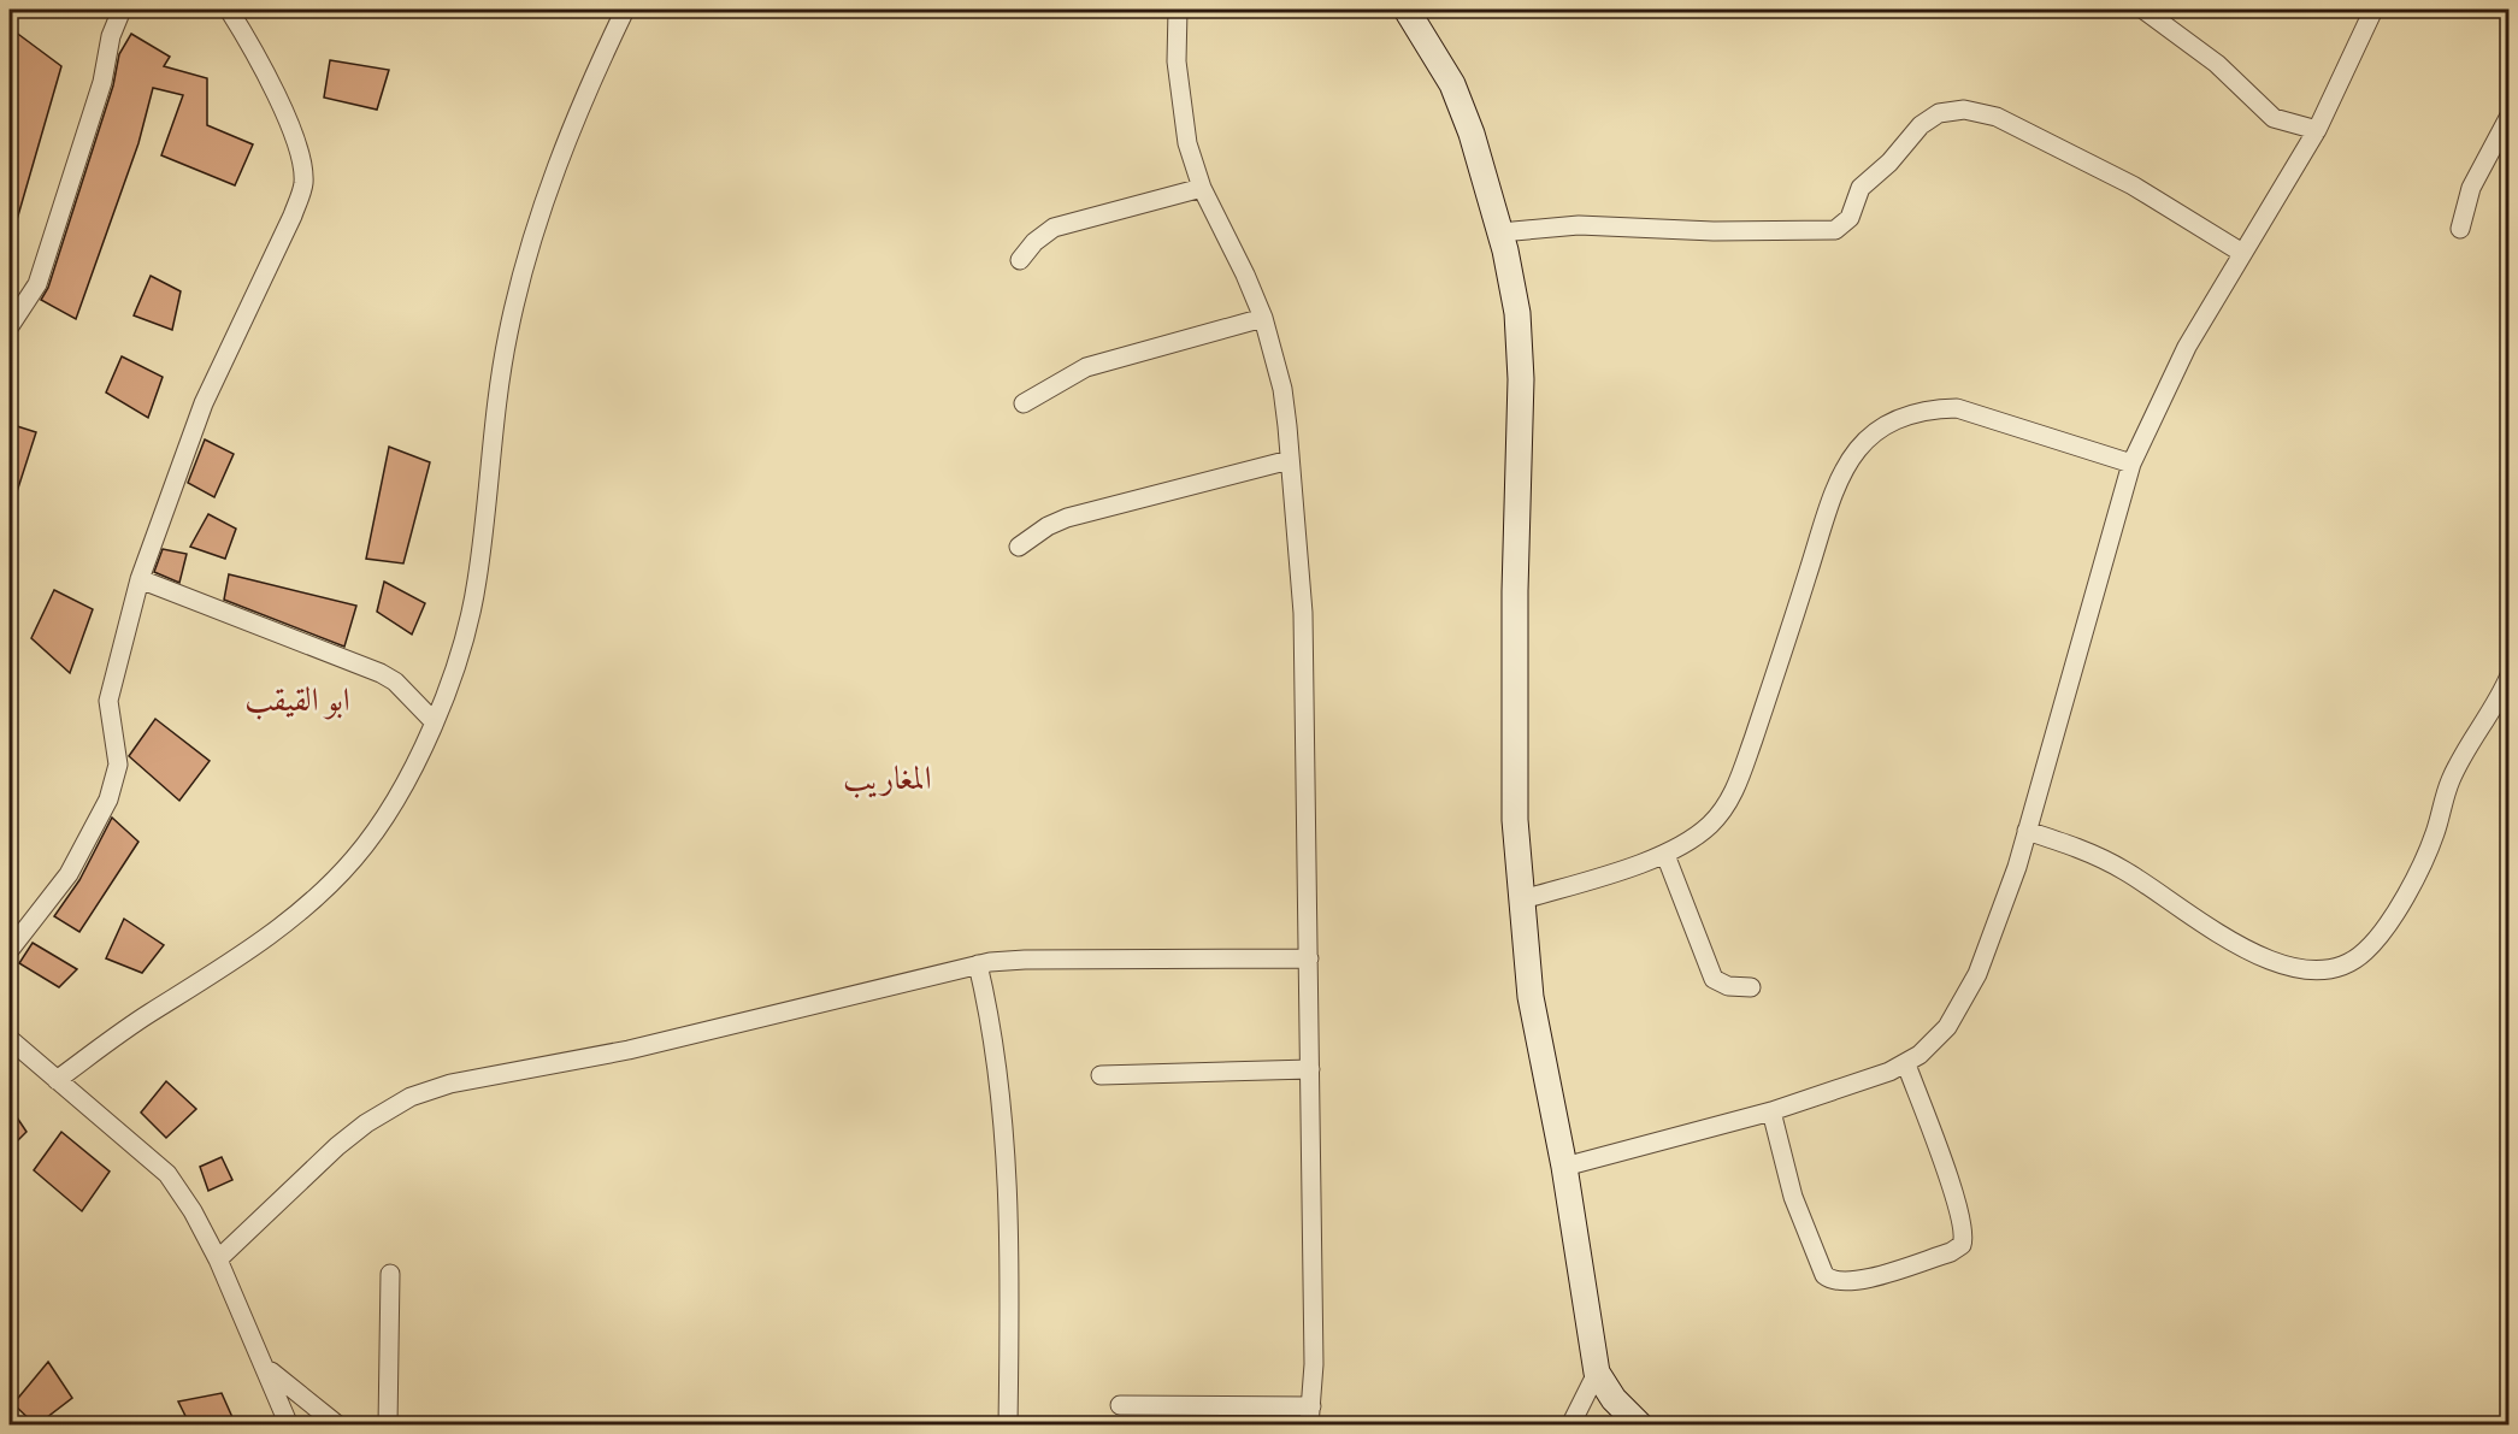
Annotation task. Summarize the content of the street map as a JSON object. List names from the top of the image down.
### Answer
{
  "districts": ["ابو القيقب", "المغاريب"]
}
